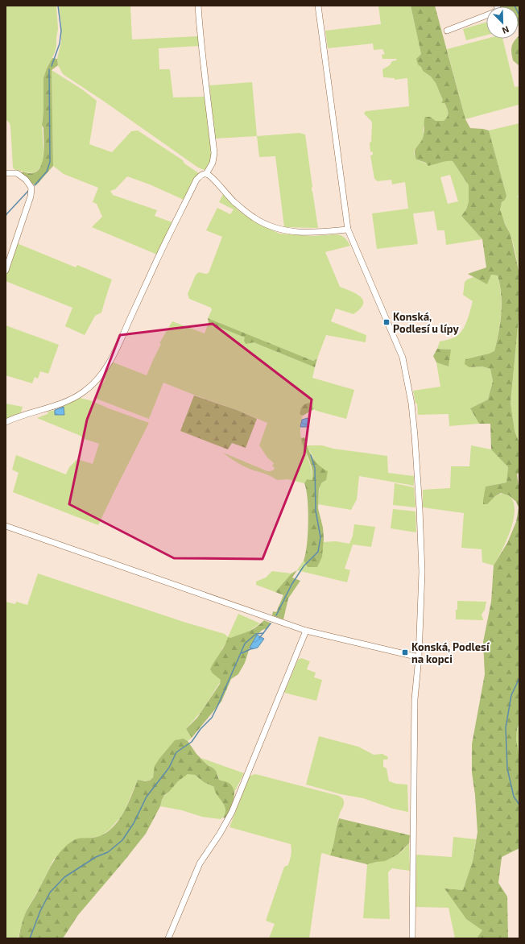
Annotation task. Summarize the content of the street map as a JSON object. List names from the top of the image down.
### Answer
{
  "places": {
    "transit": ["Konská, Podlesí u lípy", "Konská, Podlesí na kopci"]
  },
  "north": "bottom right"
}
